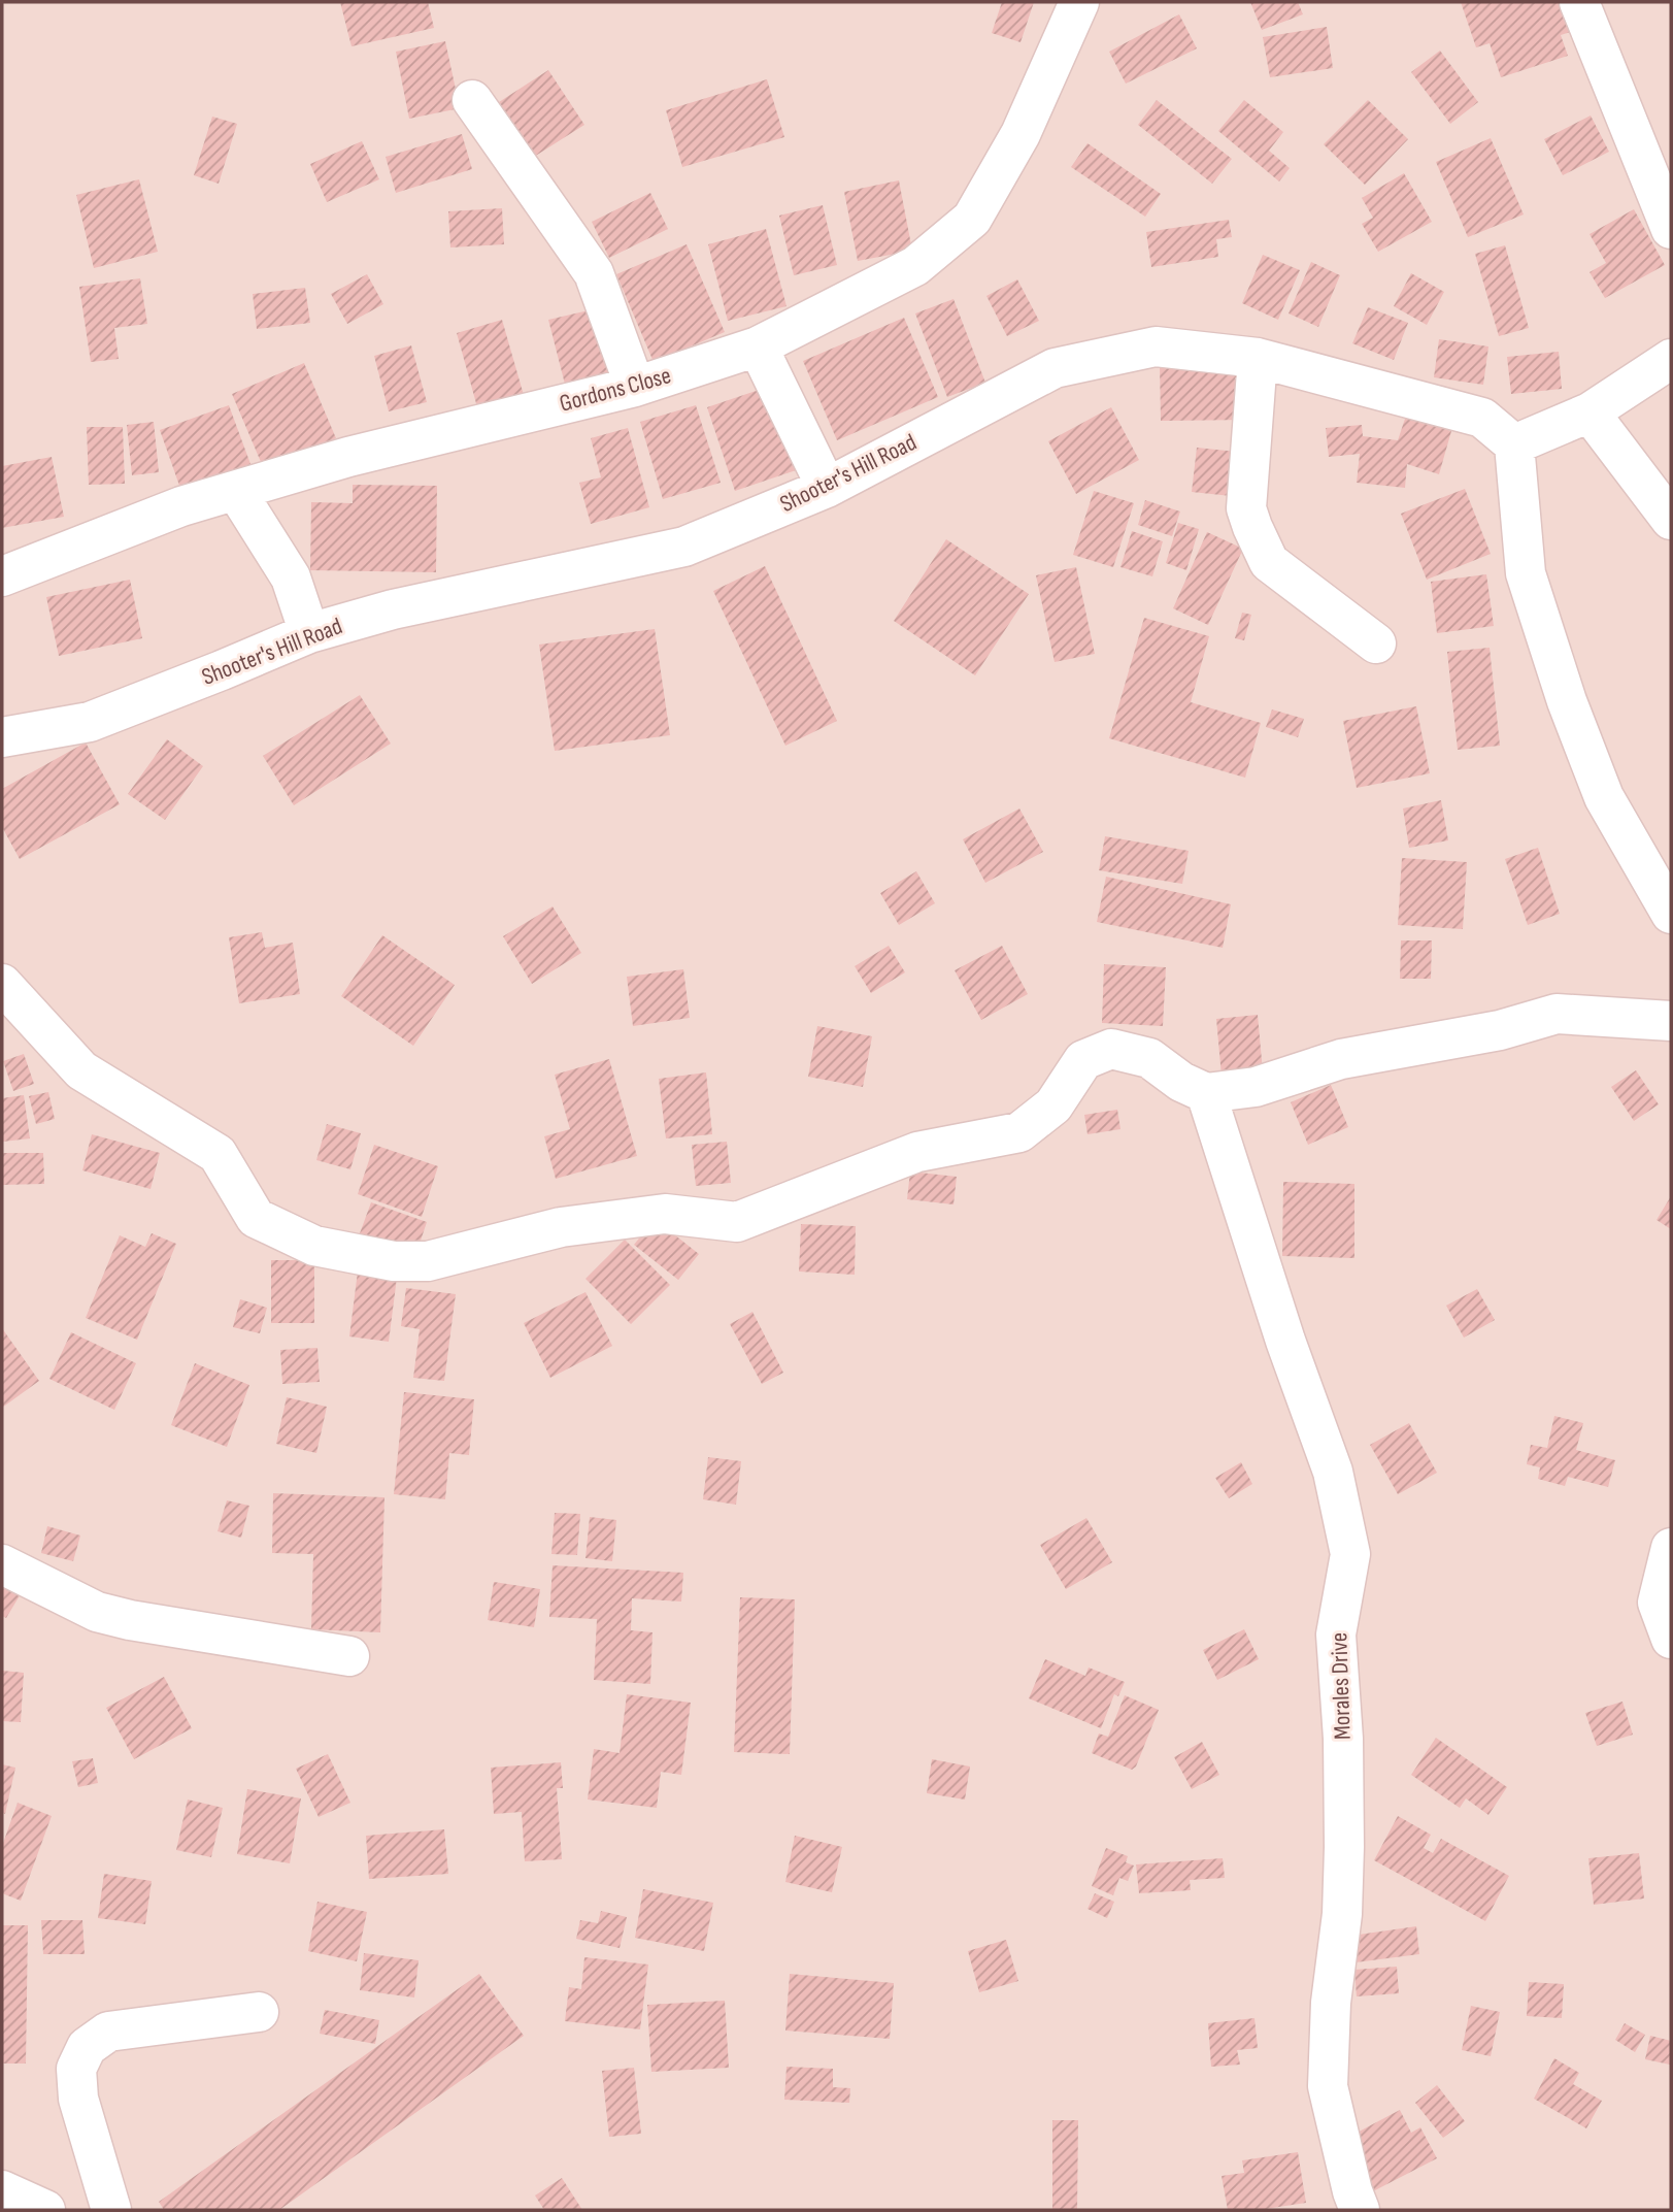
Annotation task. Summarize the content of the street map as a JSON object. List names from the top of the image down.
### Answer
{
  "streets": {
    "street": ["Gordons Close", "Shooter's Hill Road", "Morales Drive"]
  }
}
